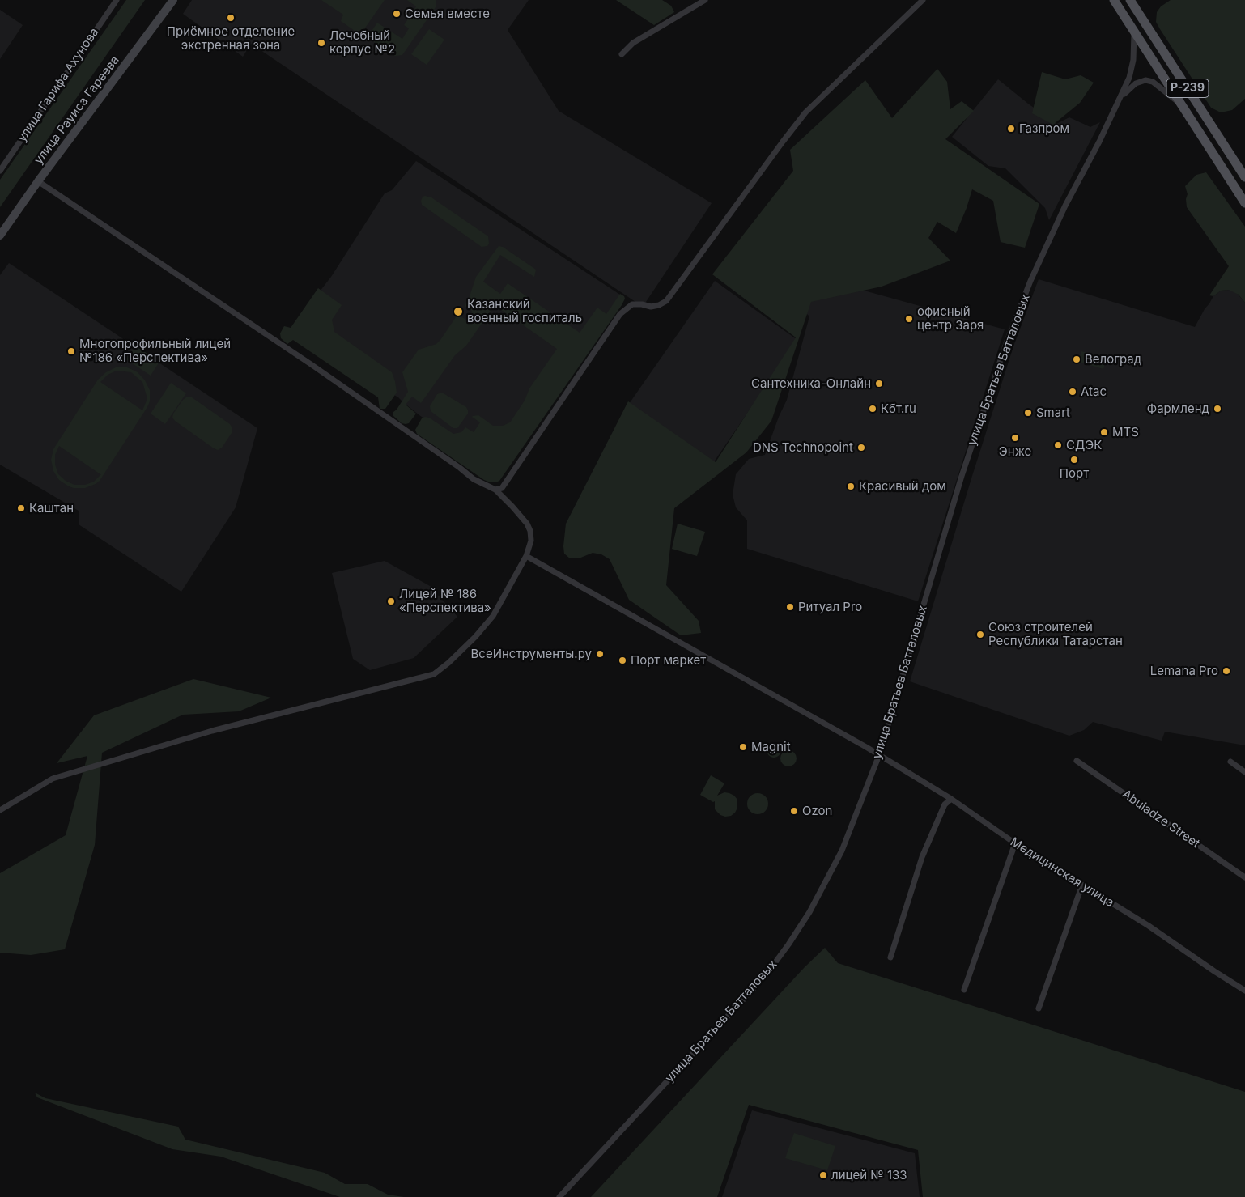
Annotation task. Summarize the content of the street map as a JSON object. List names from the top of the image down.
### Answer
{
  "streets": {
    "main road": ["Р-239"],
    "street": [
      "улица Гарифа Ахунова",
      "улица Рауиса Гареева",
      "улица Братьев Батталовых",
      "Abuladze Street",
      "Медицинская улица"
    ]
  },
  "crossings": [
    ["Р-239", "улица Братьев Батталовых"],
    ["улица Братьев Батталовых", "Медицинская улица"]
  ],
  "places": [
    "Семья вместе",
    "Приёмное отделение экстренная зона",
    "Лечебный корпус №2",
    "Газпром",
    "Казанский военный госпиталь",
    "офисный центр Заря",
    "Многопрофильный лицей №186 «Перспектива»",
    "Велоград",
    "Сантехника-Онлайн",
    "Atac",
    "Кбт.ru",
    "Фармленд",
    "Smart",
    "MTS",
    "Энже",
    "СДЭК",
    "DNS Technopoint",
    "Порт",
    "Красивый дом",
    "Каштан",
    "Лицей № 186 «Перспектива»",
    "Ритуал Pro",
    "Союз строителей Республики Татарстан",
    "ВсеИнструменты.ру",
    "Порт маркет",
    "Lemana Pro",
    "Magnit",
    "Ozon",
    "лицей № 133"
  ]
}
